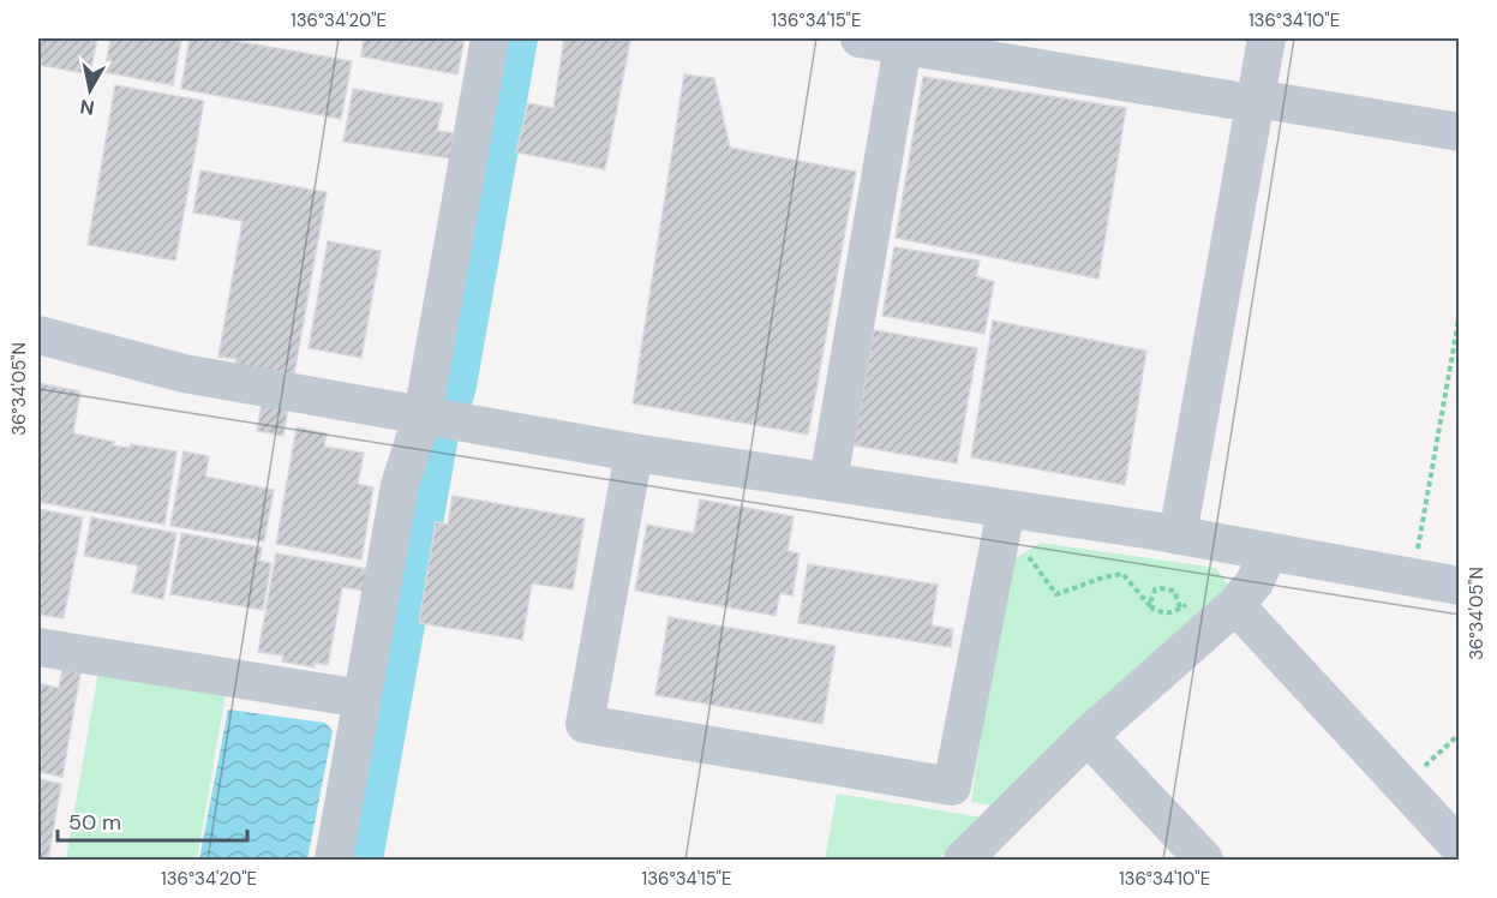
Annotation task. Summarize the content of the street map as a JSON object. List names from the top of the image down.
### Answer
{
  "scale_bar": "50 m",
  "north": "bottom",
  "coordinates": [
    "136°34'20\"E",
    "136°34'15\"E",
    "136°34'10\"E",
    "36°34'05\"N"
  ]
}
